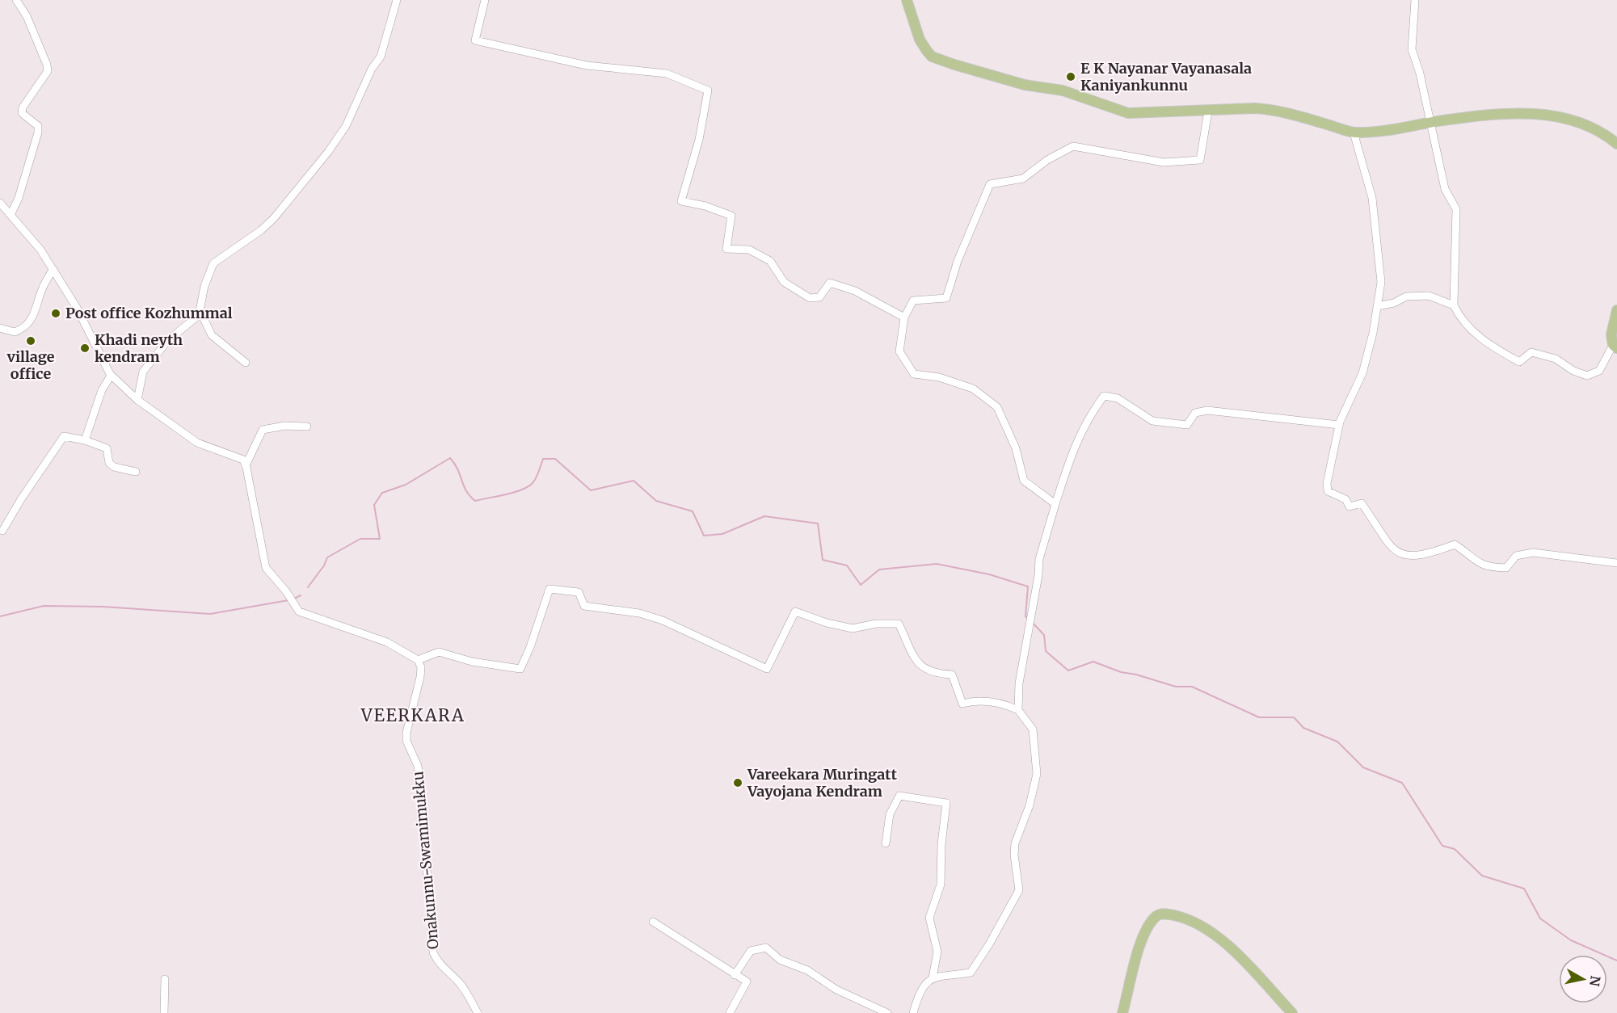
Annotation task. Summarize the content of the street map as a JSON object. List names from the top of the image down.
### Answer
{
  "streets": {
    "street": ["Onakunnu-Swamimukku"]
  },
  "districts": ["VEERKARA"],
  "places": [
    "E K Nayanar Vayanasala Kaniyankunnu",
    "Post office Kozhummal",
    "village office",
    "Khadi neyth kendram",
    "Vareekara Muringatt Vayojana Kendram"
  ],
  "north": "right"
}
